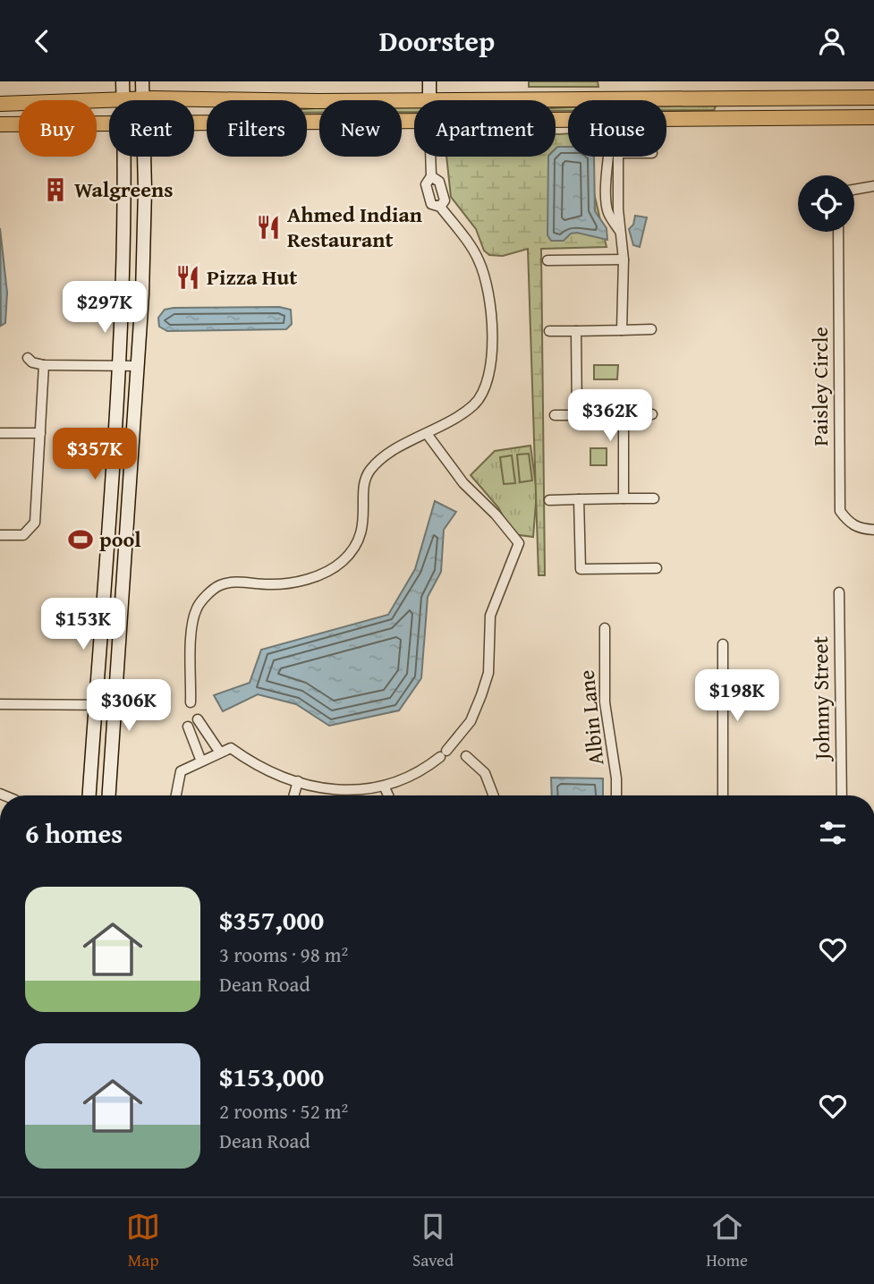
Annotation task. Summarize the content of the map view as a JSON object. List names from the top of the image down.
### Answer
{
  "streets": {
    "street": ["Paisley Circle", "Johnny Street", "Albin Lane"]
  },
  "places": {
    "building": ["Walgreens"],
    "restaurant": ["Ahmed Indian Restaurant", "Pizza Hut"],
    "sports": ["pool"]
  },
  "page": {
    "header": "Doorstep",
    "chip": [
      "Buy",
      "Rent",
      "Filters",
      "New",
      "Apartment",
      "House"
    ],
    "price": [
      "$297K",
      "$362K",
      "$357K",
      "$153K",
      "$198K",
      "$306K"
    ],
    "heading": "6 homes",
    "list": [
      {
        "name": "$357,000",
        "note": "3 rooms · 98 m² · Dean Road"
      },
      {
        "name": "$153,000",
        "note": "2 rooms · 52 m² · Dean Road"
      }
    ],
    "tabs": ["Map", "Saved", "Home"]
  }
}
